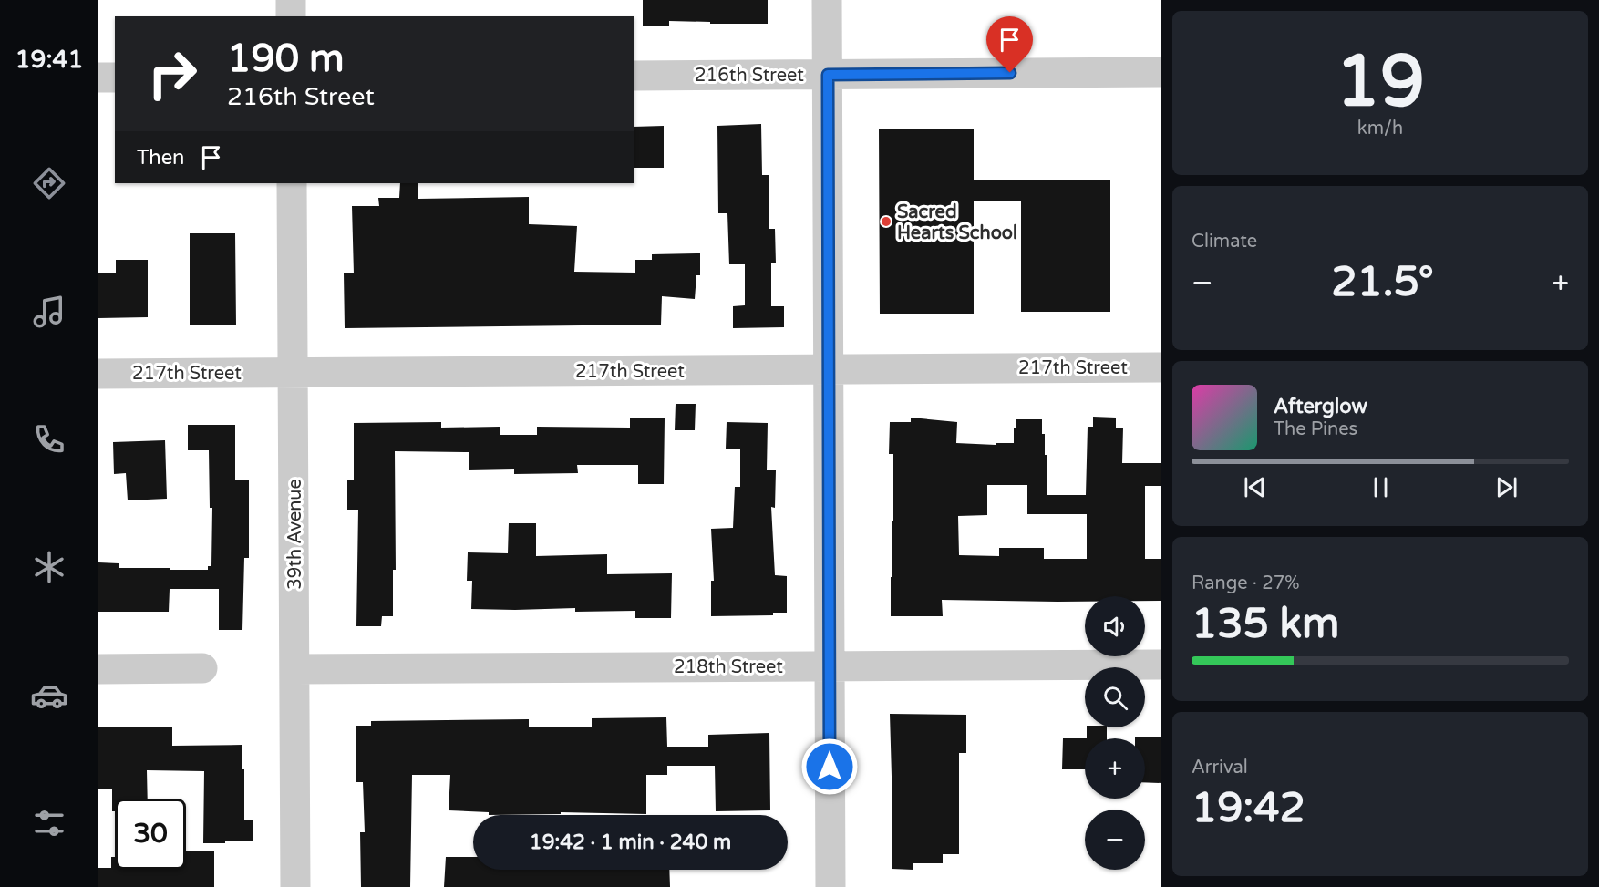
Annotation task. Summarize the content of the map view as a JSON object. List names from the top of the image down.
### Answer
{
  "streets": {
    "street": [
      "216th Street",
      "217th Street",
      "39th Avenue",
      "218th Street"
    ]
  },
  "crossings": [
    ["217th Street", "39th Avenue"],
    ["39th Avenue", "218th Street"]
  ],
  "places": ["Sacred Hearts School"],
  "page": {
    "tabs": "19:41",
    "tile": [
      ["19", "km/h"],
      "Climate",
      ["Range · 27%", "135 km"],
      ["Arrival", "19:42"]
    ],
    "turn": ["190 m", "216th Street"],
    "then": "Then",
    "heat": ["−", "21.5°", "+"],
    "song": ["Afterglow", "The Pines"],
    "map_buttons": ["+", "−"],
    "limit": "30",
    "trip": "19:42 · 1 min · 240 m"
  }
}
